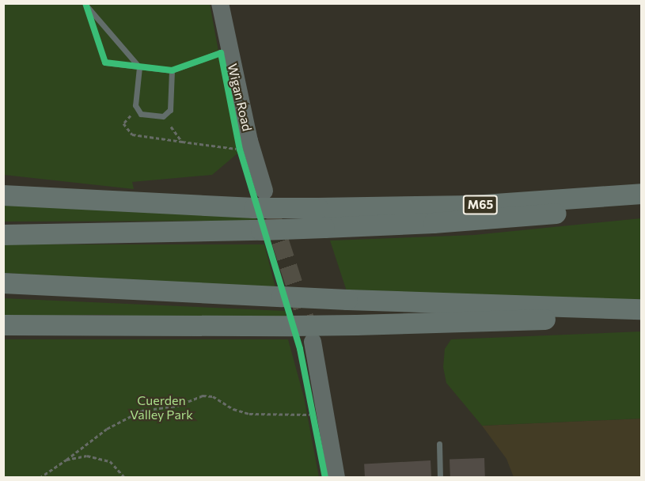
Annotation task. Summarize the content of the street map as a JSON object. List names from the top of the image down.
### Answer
{
  "streets": {
    "highway": ["M65"],
    "main road": ["Wigan Road"]
  },
  "parks": ["Cuerden Valley Park"]
}
